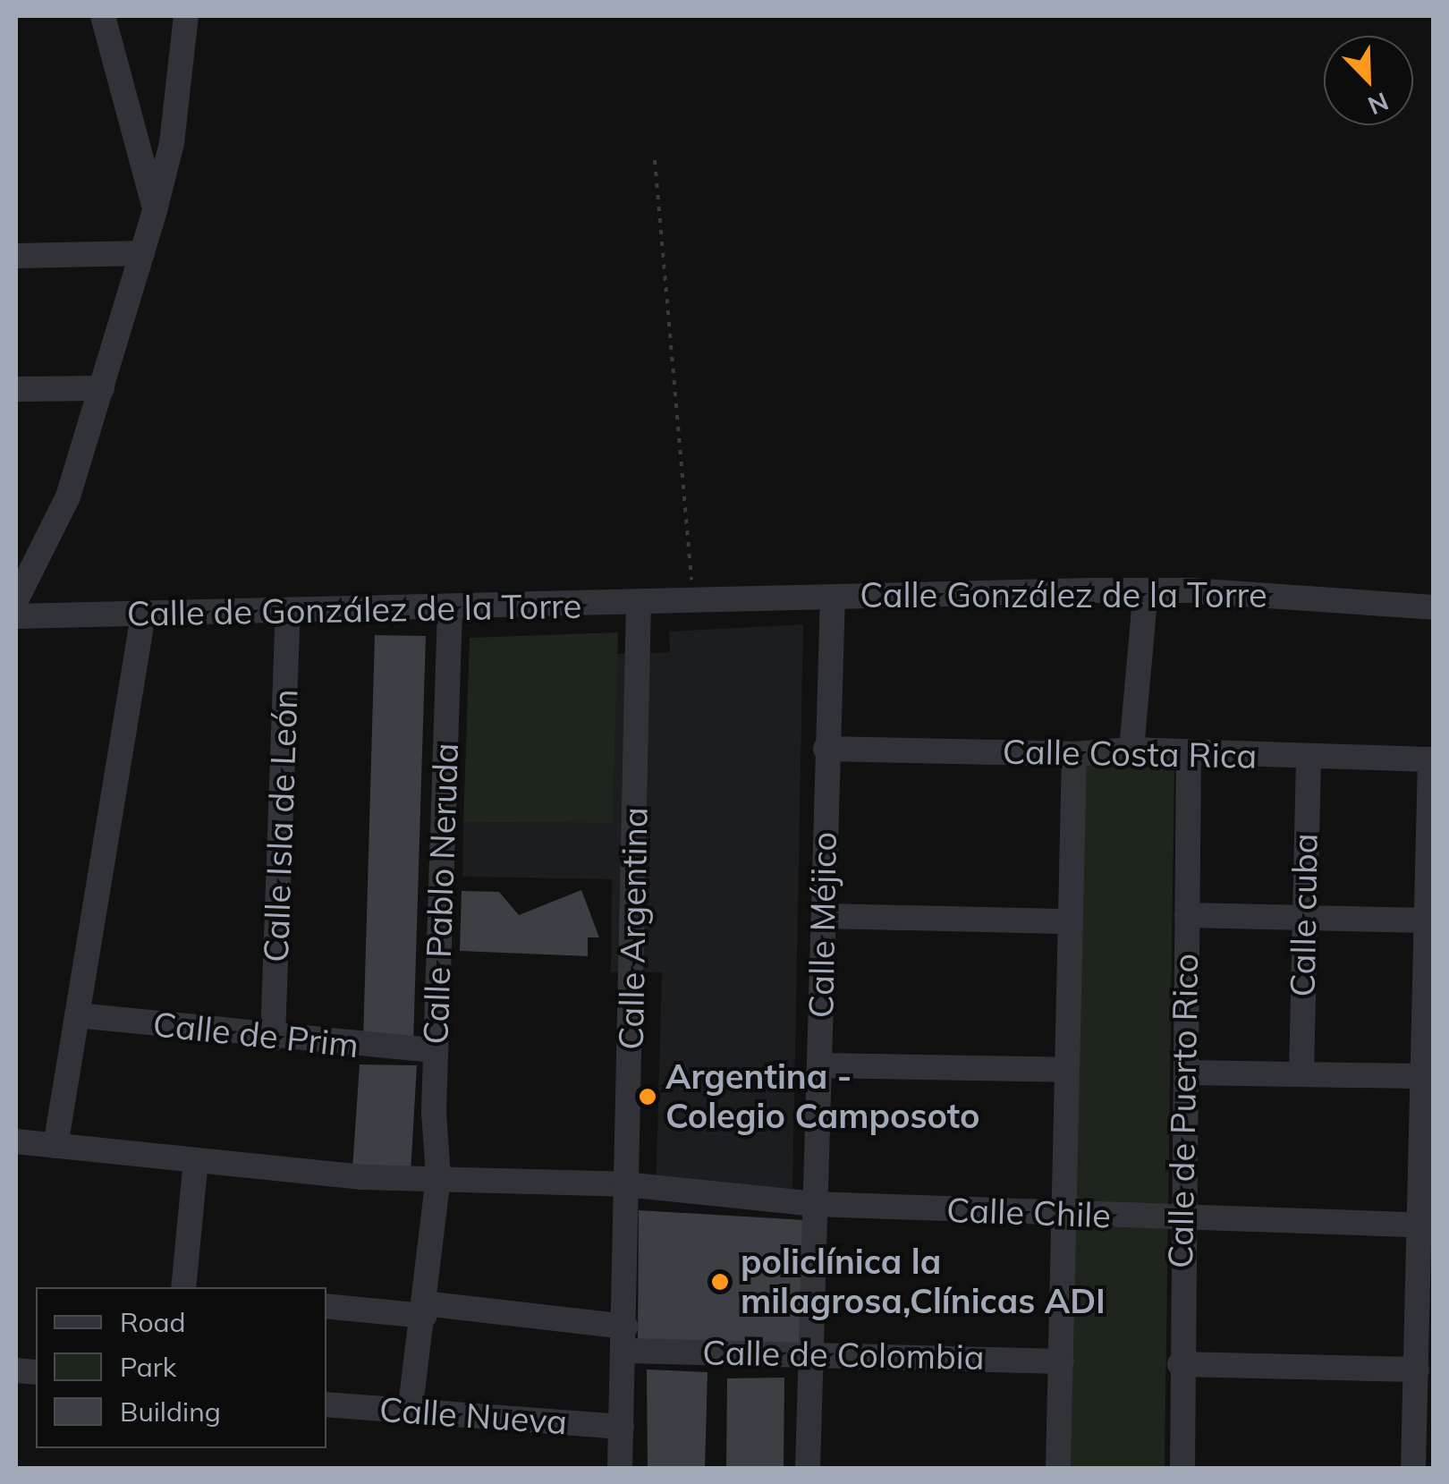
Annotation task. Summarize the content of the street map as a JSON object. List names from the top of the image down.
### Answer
{
  "streets": {
    "street": [
      "Calle González de la Torre",
      "Calle de González de la Torre",
      "Calle Costa Rica",
      "Calle Isla de León",
      "Calle Pablo Neruda",
      "Calle cuba",
      "Calle Méjico",
      "Calle Argentina",
      "Calle de Prim",
      "Calle de Puerto Rico",
      "Calle Chile",
      "Calle de Colombia",
      "Calle Nueva"
    ]
  },
  "crossings": [
    ["Calle González de la Torre", "Calle de González de la Torre"],
    ["Calle González de la Torre", "Calle Méjico"],
    ["Calle de González de la Torre", "Calle Isla de León"],
    ["Calle de González de la Torre", "Calle Pablo Neruda"],
    ["Calle de González de la Torre", "Calle Argentina"],
    ["Calle Costa Rica", "Calle cuba"],
    ["Calle Costa Rica", "Calle Méjico"],
    ["Calle Costa Rica", "Calle de Puerto Rico"],
    ["Calle Isla de León", "Calle de Prim"],
    ["Calle Pablo Neruda", "Calle de Prim"],
    ["Calle Pablo Neruda", "Calle Chile"],
    ["Calle Pablo Neruda", "Calle de Colombia"],
    ["Calle Pablo Neruda", "Calle Nueva"],
    ["Calle Méjico", "Calle Chile"],
    ["Calle Méjico", "Calle de Colombia"],
    ["Calle Argentina", "Calle Chile"],
    ["Calle Argentina", "Calle de Colombia"],
    ["Calle Argentina", "Calle Nueva"],
    ["Calle de Puerto Rico", "Calle Chile"]
  ],
  "places": ["Argentina - Colegio Camposoto", "policlínica la milagrosa,Clínicas ADI"],
  "legend": ["Road", "Park", "Building"],
  "north": "bottom right"
}
